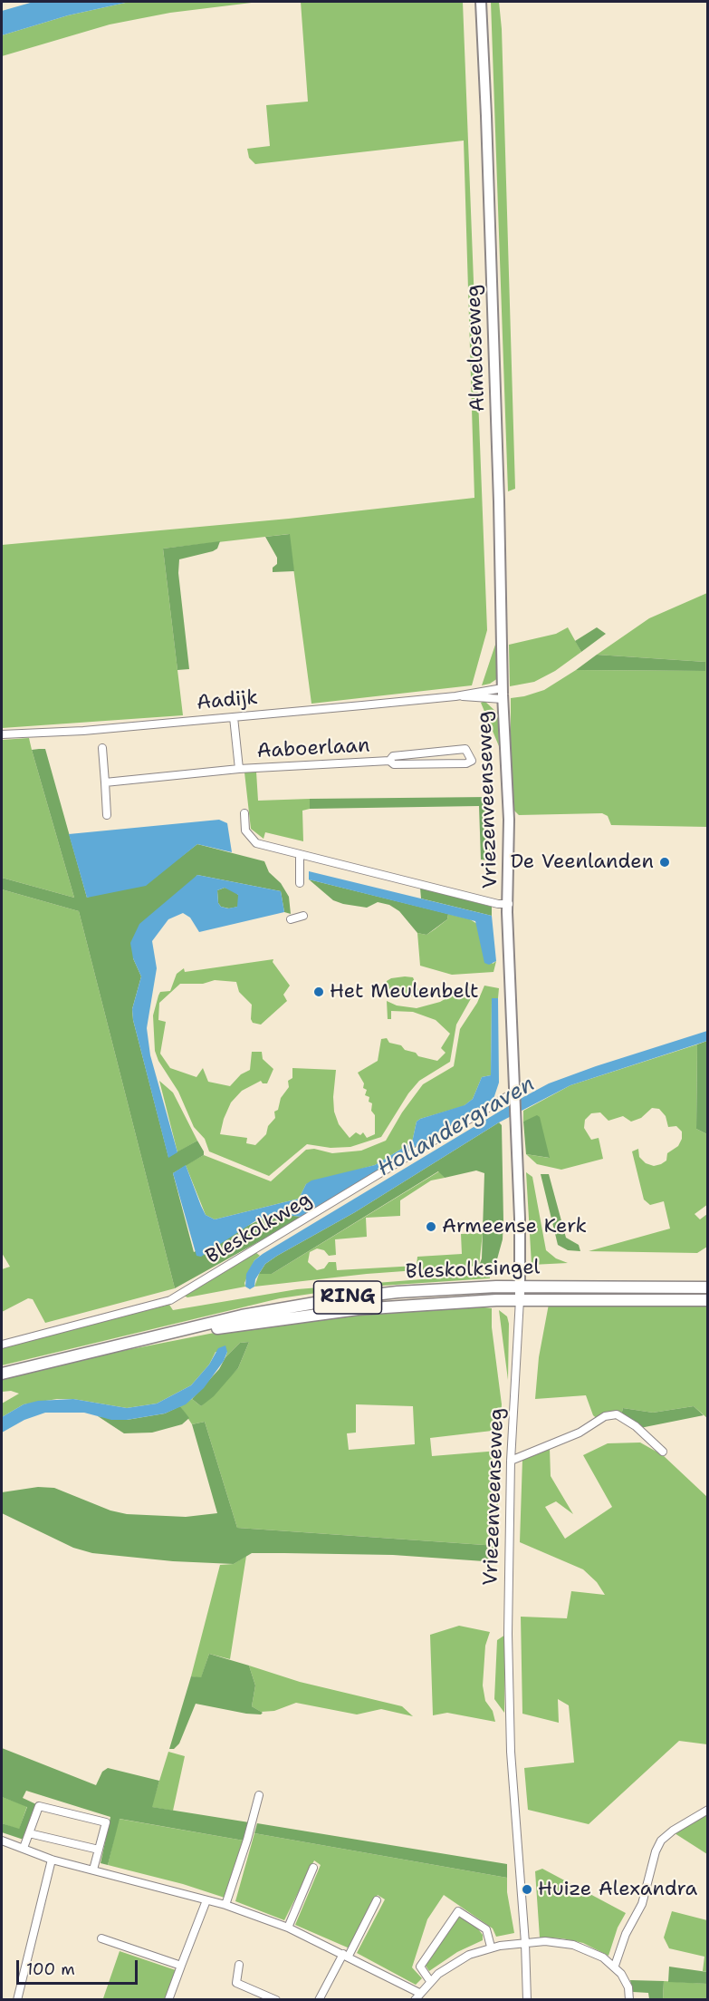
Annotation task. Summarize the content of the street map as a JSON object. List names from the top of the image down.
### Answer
{
  "streets": {
    "main road": ["Bleskolksingel", "RING"],
    "street": [
      "Almeloseweg",
      "Aadijk",
      "Aaboerlaan",
      "Vriezenveenseweg",
      "Bleskolkweg"
    ]
  },
  "crossings": [
    ["Almeloseweg", "Aadijk"],
    ["Almeloseweg", "Vriezenveenseweg"],
    ["Aadijk", "Aaboerlaan"],
    ["Aadijk", "Vriezenveenseweg"],
    ["Vriezenveenseweg", "Bleskolkweg"],
    ["Vriezenveenseweg", "Bleskolksingel"]
  ],
  "water": ["Hollandergraven"],
  "places": [
    "De Veenlanden",
    "Het Meulenbelt",
    "Armeense Kerk",
    "Huize Alexandra"
  ],
  "scale_bar": "100 m"
}
